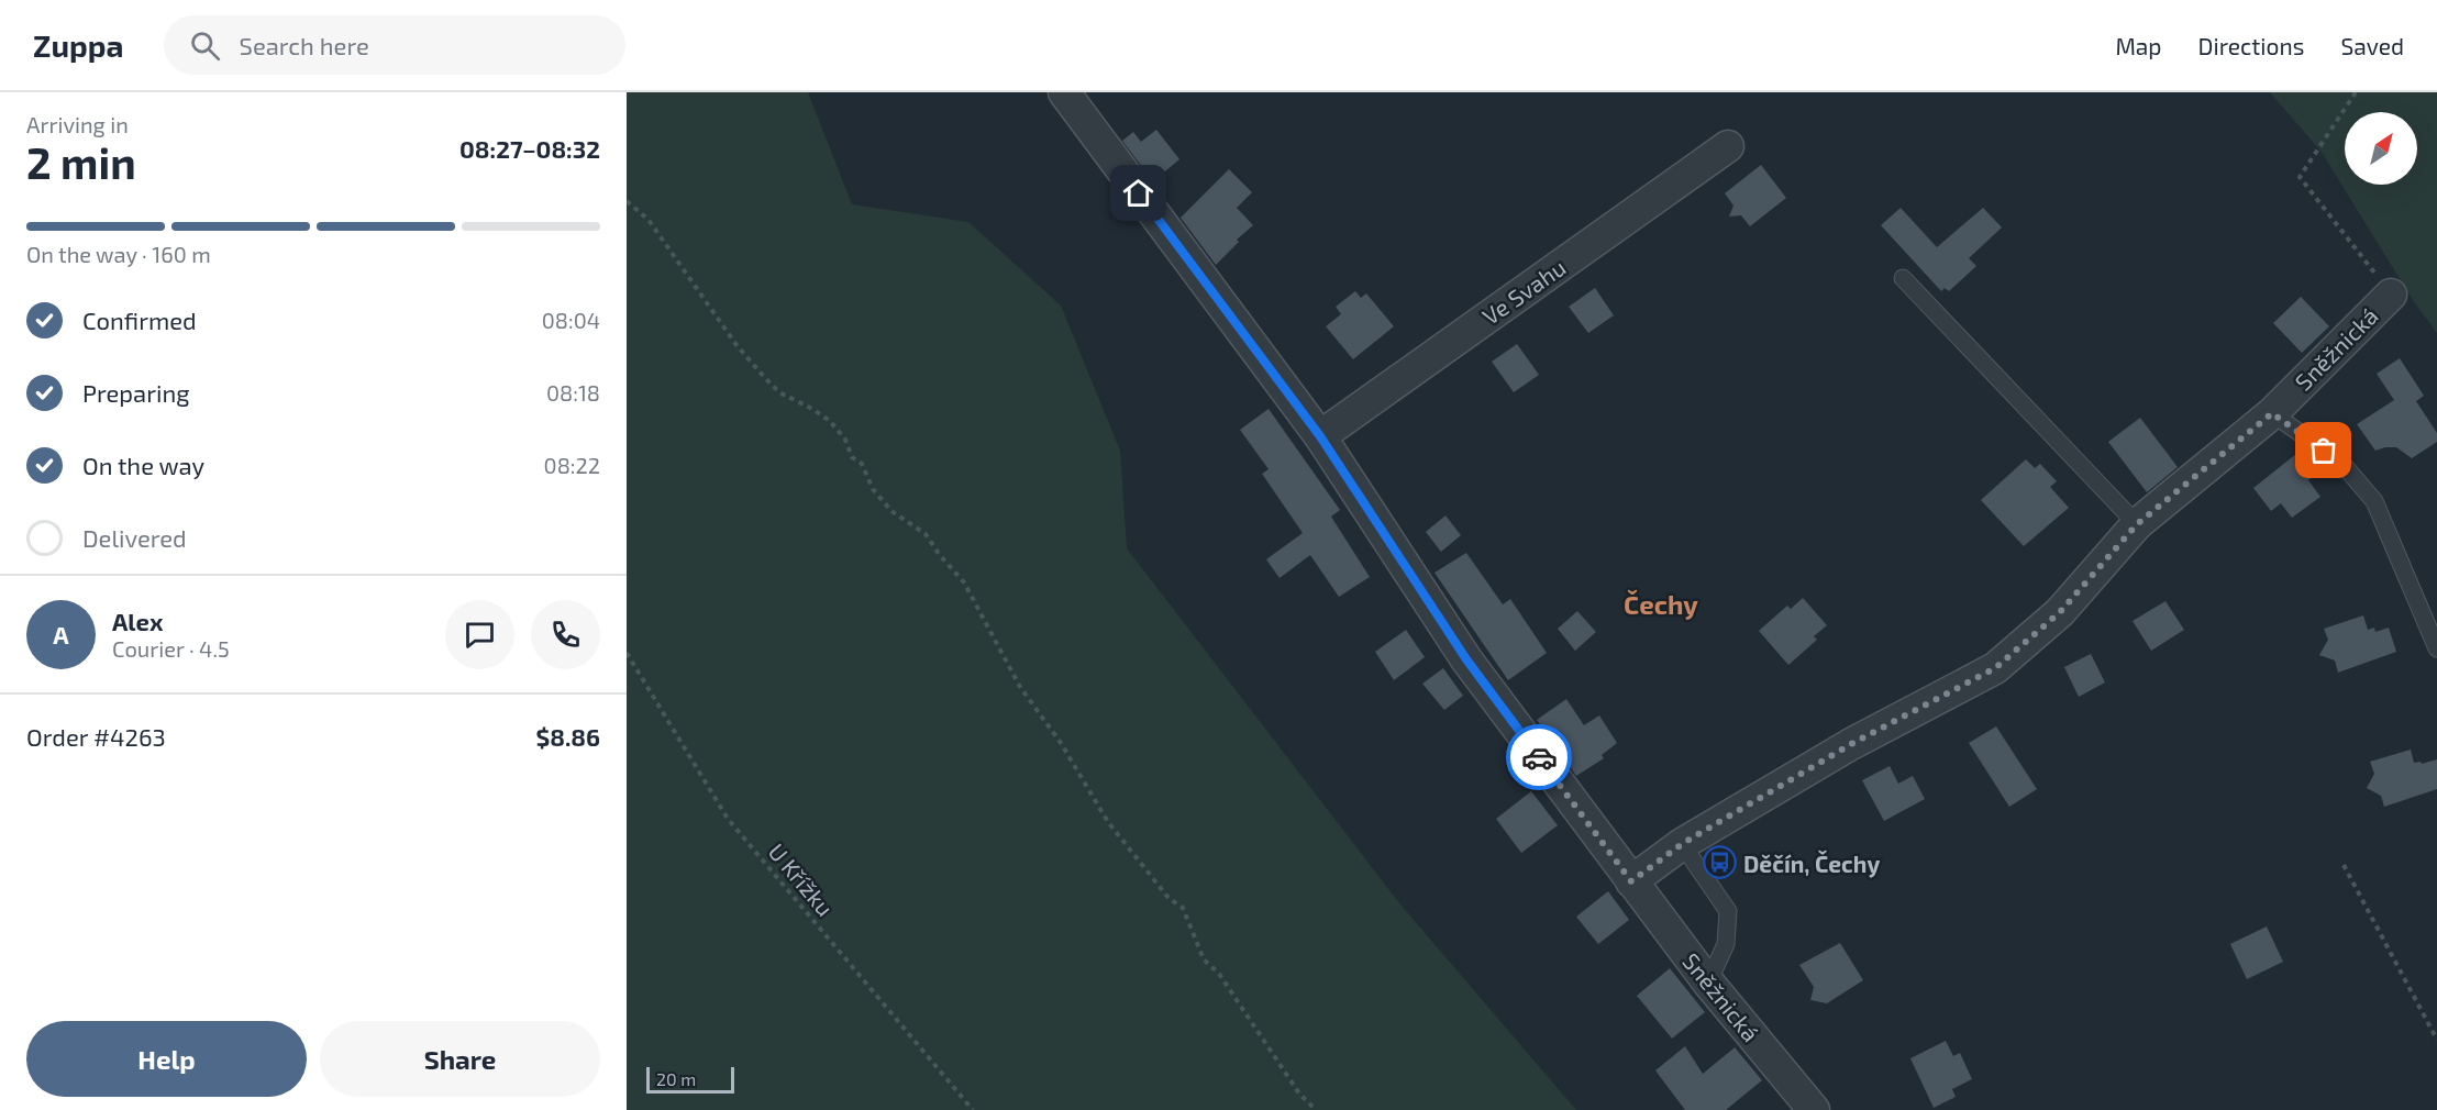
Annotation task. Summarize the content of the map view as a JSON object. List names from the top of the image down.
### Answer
{
  "streets": {
    "street": ["Ve Svahu", "Sněžnická"],
    "path": ["U Křížku"]
  },
  "crossings": [
    ["Ve Svahu", "Sněžnická"]
  ],
  "districts": ["Čechy"],
  "places": {
    "bus stop": ["Děčín, Čechy"]
  },
  "scale_bar": "20 m",
  "north": "top right",
  "page": {
    "header": "Zuppa",
    "search": "Search here",
    "nav": ["Map", "Directions", "Saved"],
    "heading": ["2 min", "Arriving in", "08:27–08:32"],
    "panel": [
      "Alex",
      "Courier · 4.5",
      "Order #4263",
      "$8.86"
    ],
    "bar": "On the way · 160 m",
    "list": [
      ["Confirmed", "08:04"],
      ["Preparing", "08:18"],
      ["On the way", "08:22"],
      "Delivered"
    ],
    "round": "A",
    "buttons": ["Help", "Share"],
    "scale": "20 m"
  }
}
